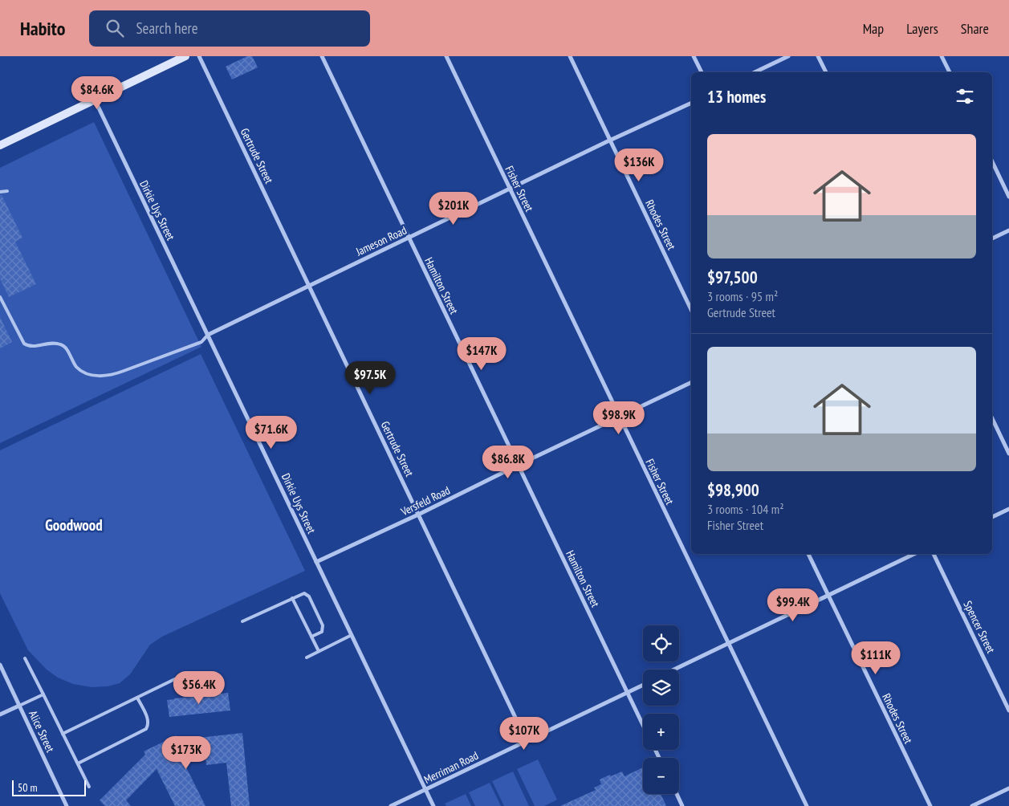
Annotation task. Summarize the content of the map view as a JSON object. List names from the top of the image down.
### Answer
{
  "streets": {
    "street": [
      "Gertrude Street",
      "Fisher Street",
      "Dirkie Uys Street",
      "Rhodes Street",
      "Jameson Road",
      "Hamilton Street",
      "Versfeld Road",
      "Spencer Street",
      "Alice Street",
      "Merriman Road"
    ]
  },
  "crossings": [
    ["Gertrude Street", "Jameson Road"],
    ["Gertrude Street", "Versfeld Road"],
    ["Gertrude Street", "Merriman Road"],
    ["Fisher Street", "Jameson Road"],
    ["Fisher Street", "Versfeld Road"],
    ["Dirkie Uys Street", "Jameson Road"],
    ["Dirkie Uys Street", "Versfeld Road"],
    ["Dirkie Uys Street", "Merriman Road"],
    ["Rhodes Street", "Jameson Road"],
    ["Jameson Road", "Hamilton Street"],
    ["Hamilton Street", "Versfeld Road"],
    ["Hamilton Street", "Merriman Road"]
  ],
  "districts": ["Goodwood"],
  "scale_bar": "50 m",
  "page": {
    "header": "Habito",
    "search": "Search here",
    "nav": ["Map", "Layers", "Share"],
    "heading": "13 homes",
    "price": [
      "$84.6K",
      "$136K",
      "$201K",
      "$147K",
      "$97.5K",
      "$98.9K",
      "$71.6K",
      "$86.8K",
      "$99.4K",
      "$111K",
      "$56.4K",
      "$107K",
      "$173K"
    ],
    "list": [
      {
        "name": "$97,500",
        "note": "3 rooms · 95 m² · Gertrude Street"
      },
      {
        "name": "$98,900",
        "note": "3 rooms · 104 m² · Fisher Street"
      }
    ],
    "map_buttons": ["+", "−"],
    "scale": "50 m"
  }
}
